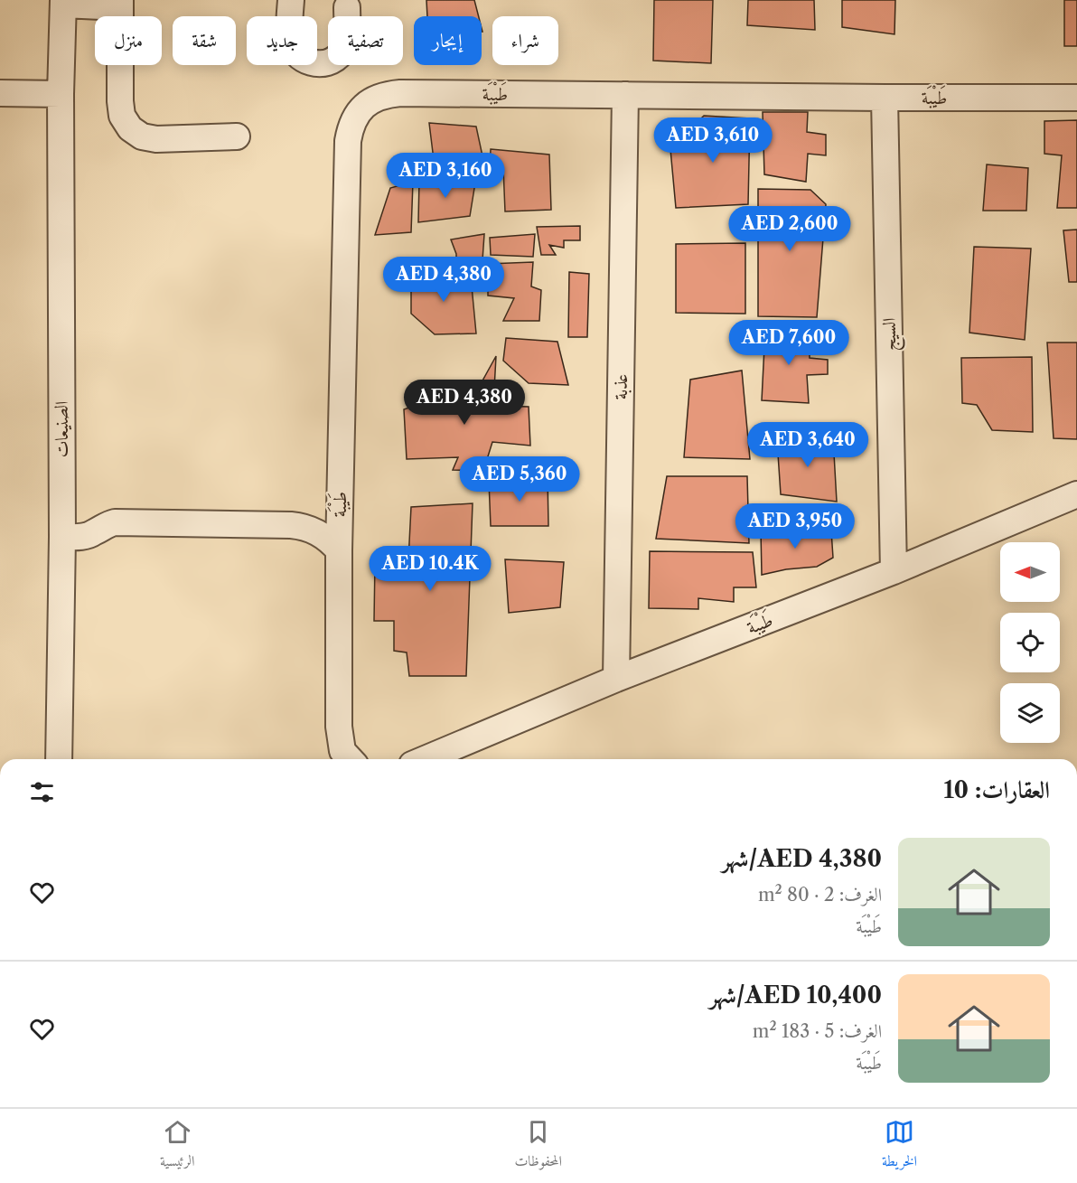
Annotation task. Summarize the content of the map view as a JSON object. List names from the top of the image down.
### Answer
{
  "streets": {
    "street": [
      "طَيْبَة",
      "السيج",
      "عذبة",
      "الصنيعات"
    ]
  },
  "crossings": [
    ["طَيْبَة", "السيج"],
    ["طَيْبَة", "عذبة"],
    ["طَيْبَة", "الصنيعات"]
  ],
  "north": "left",
  "page": {
    "chip": [
      "شراء",
      "إيجار",
      "تصفية",
      "جديد",
      "شقة",
      "منزل"
    ],
    "price": [
      "AED 3,610",
      "AED 3,160",
      "AED 2,600",
      "AED 4,380",
      "AED 7,600",
      "AED 4,380",
      "AED 3,640",
      "AED 5,360",
      "AED 3,950",
      "AED 10.4K"
    ],
    "heading": "العقارات: 10",
    "list": [
      {
        "name": "AED 4,380/شهر",
        "note": "الغرف: 2 · 80 m² · طَيْبَة"
      },
      {
        "name": "AED 10,400/شهر",
        "note": "الغرف: 5 · 183 m² · طَيْبَة"
      }
    ],
    "tabs": ["الخريطة", "المحفوظات", "الرئيسية"]
  }
}
